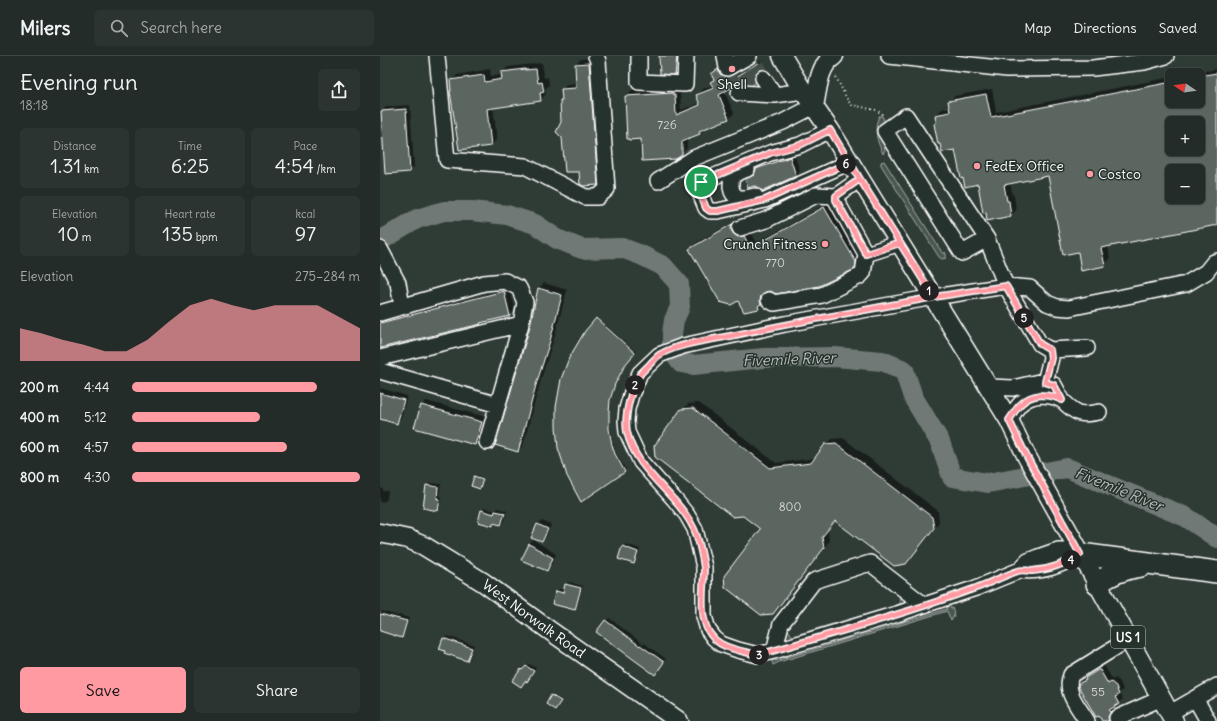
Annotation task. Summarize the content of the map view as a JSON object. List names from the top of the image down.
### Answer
{
  "streets": {
    "main road": ["West Norwalk Road", "US 1"]
  },
  "water": ["Fivemile River"],
  "places": [
    "Shell",
    "FedEx Office",
    "Costco",
    "Crunch Fitness"
  ],
  "house_numbers": [
    "726",
    "770",
    "800",
    "55"
  ],
  "north": "left",
  "page": {
    "header": "Milers",
    "search": "Search here",
    "nav": ["Map", "Directions", "Saved"],
    "heading": ["Evening run", "18:18"],
    "map_buttons": ["+", "−"],
    "stats": [
      ["Distance", "1.31 km"],
      ["Time", "6:25"],
      ["Pace", "4:54 /km"],
      ["Elevation", "10 m"],
      ["Heart rate", "135 bpm"],
      ["kcal", "97"]
    ],
    "pins": [
      "6",
      "1",
      "5",
      "2",
      "4",
      "3"
    ],
    "chart": ["Elevation", "275–284 m"],
    "list": [
      {
        "name": "200 m",
        "note": "4:44"
      },
      {
        "name": "400 m",
        "note": "5:12"
      },
      {
        "name": "600 m",
        "note": "4:57"
      },
      {
        "name": "800 m",
        "note": "4:30"
      }
    ],
    "buttons": ["Save", "Share"]
  }
}
